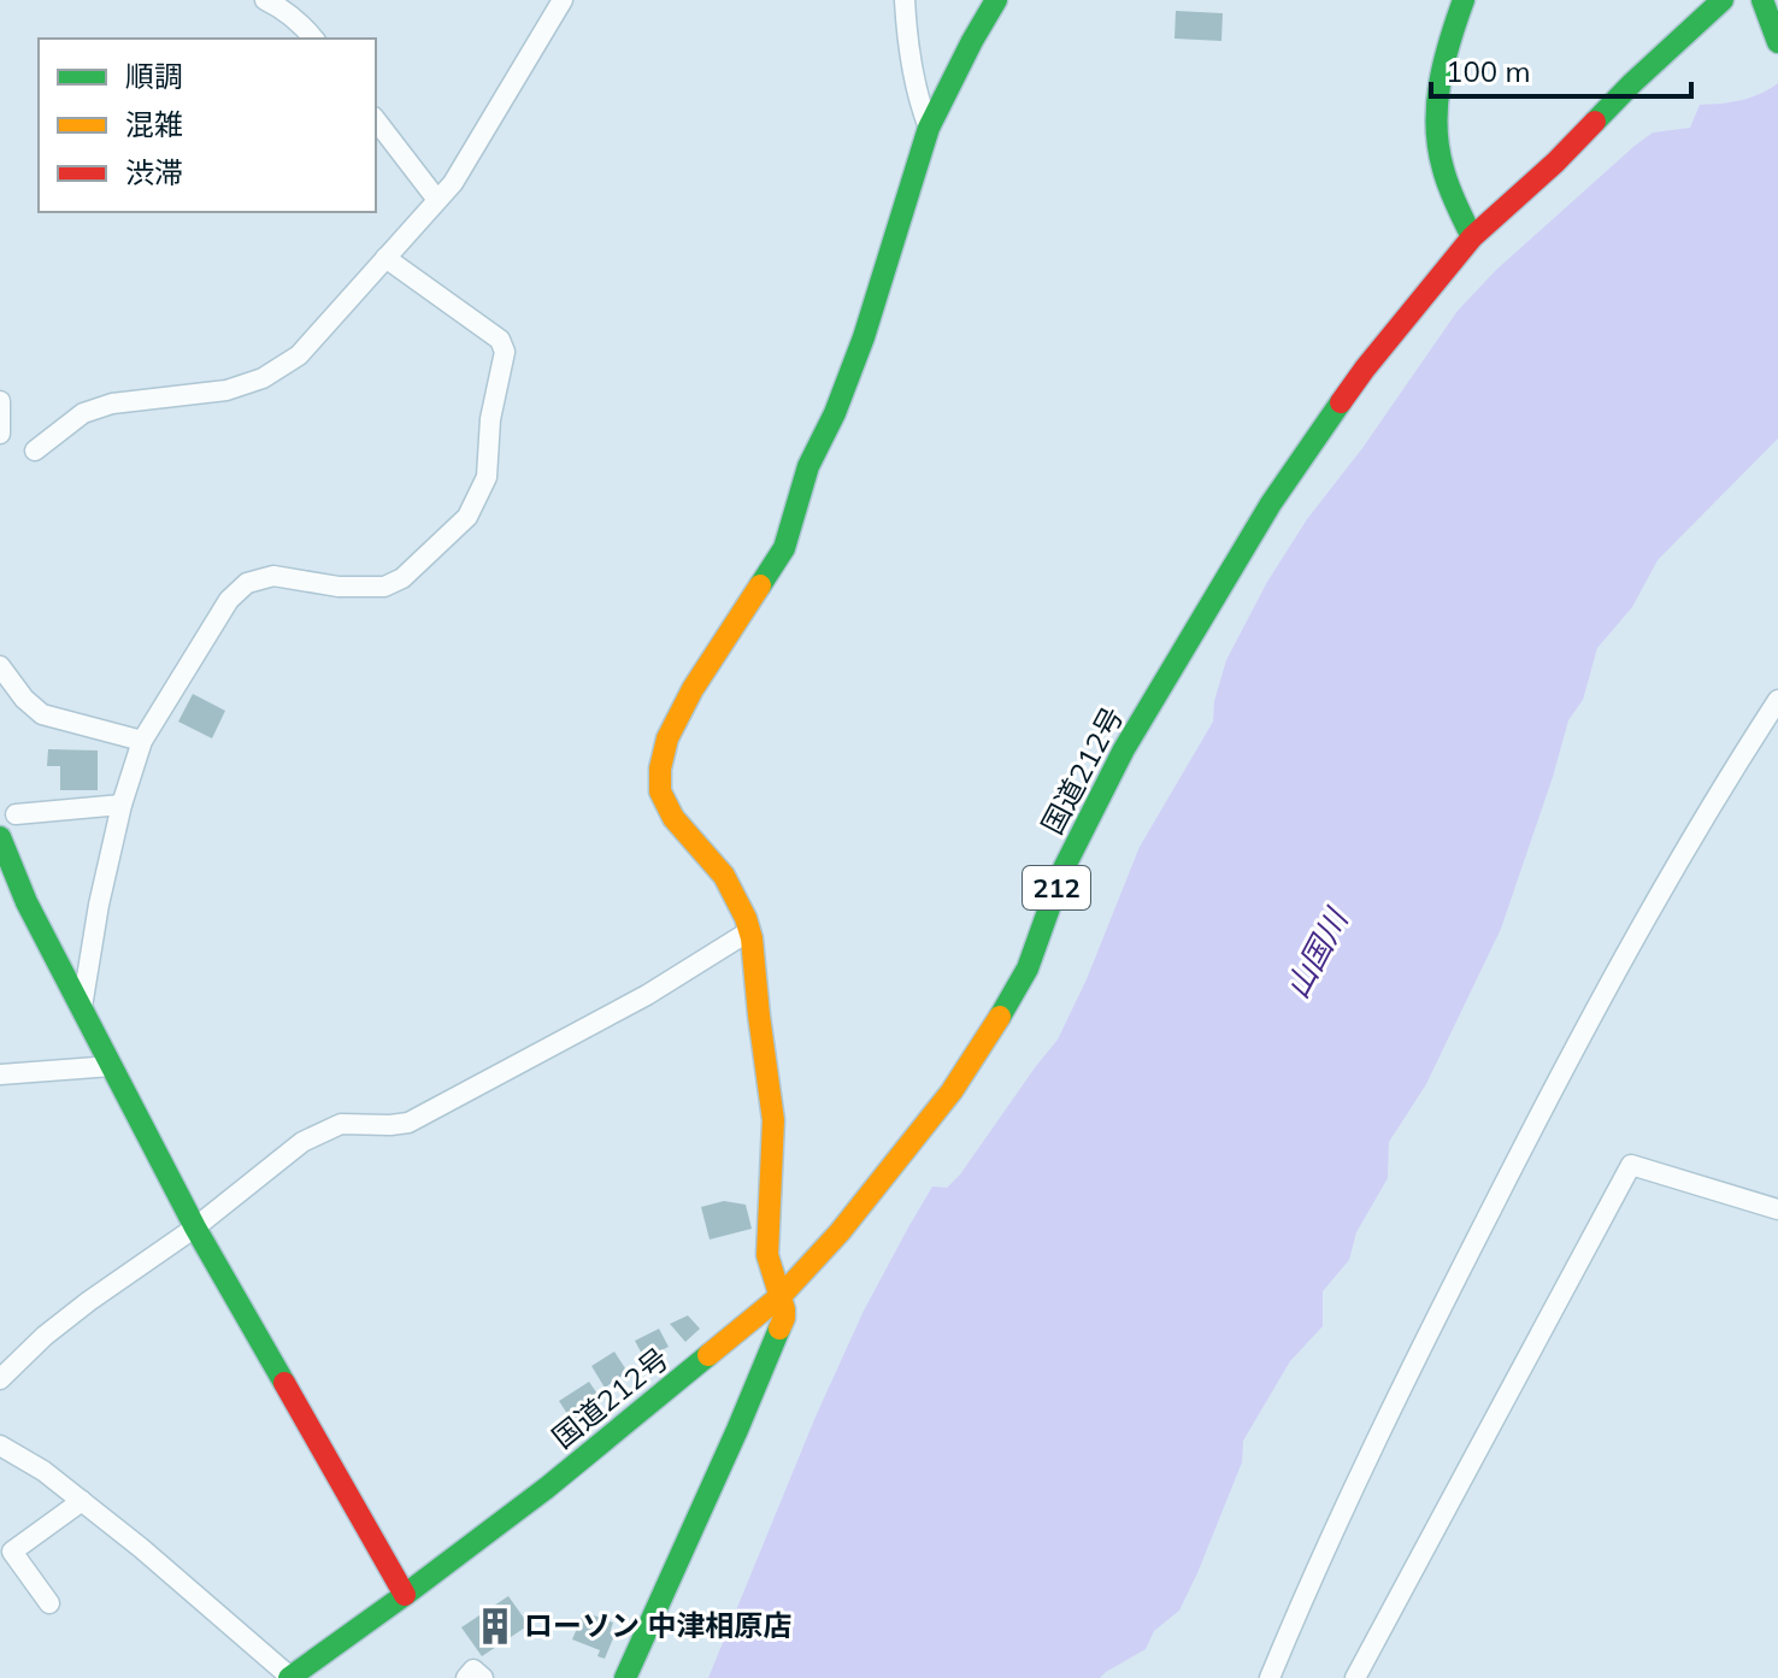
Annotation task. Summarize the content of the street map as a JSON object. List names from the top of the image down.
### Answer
{
  "streets": {
    "main road": ["国道212号", "212"]
  },
  "water": ["山国川"],
  "places": {
    "building": ["ローソン 中津相原店"]
  },
  "legend": ["順調", "混雑", "渋滞"],
  "scale_bar": "100 m"
}
